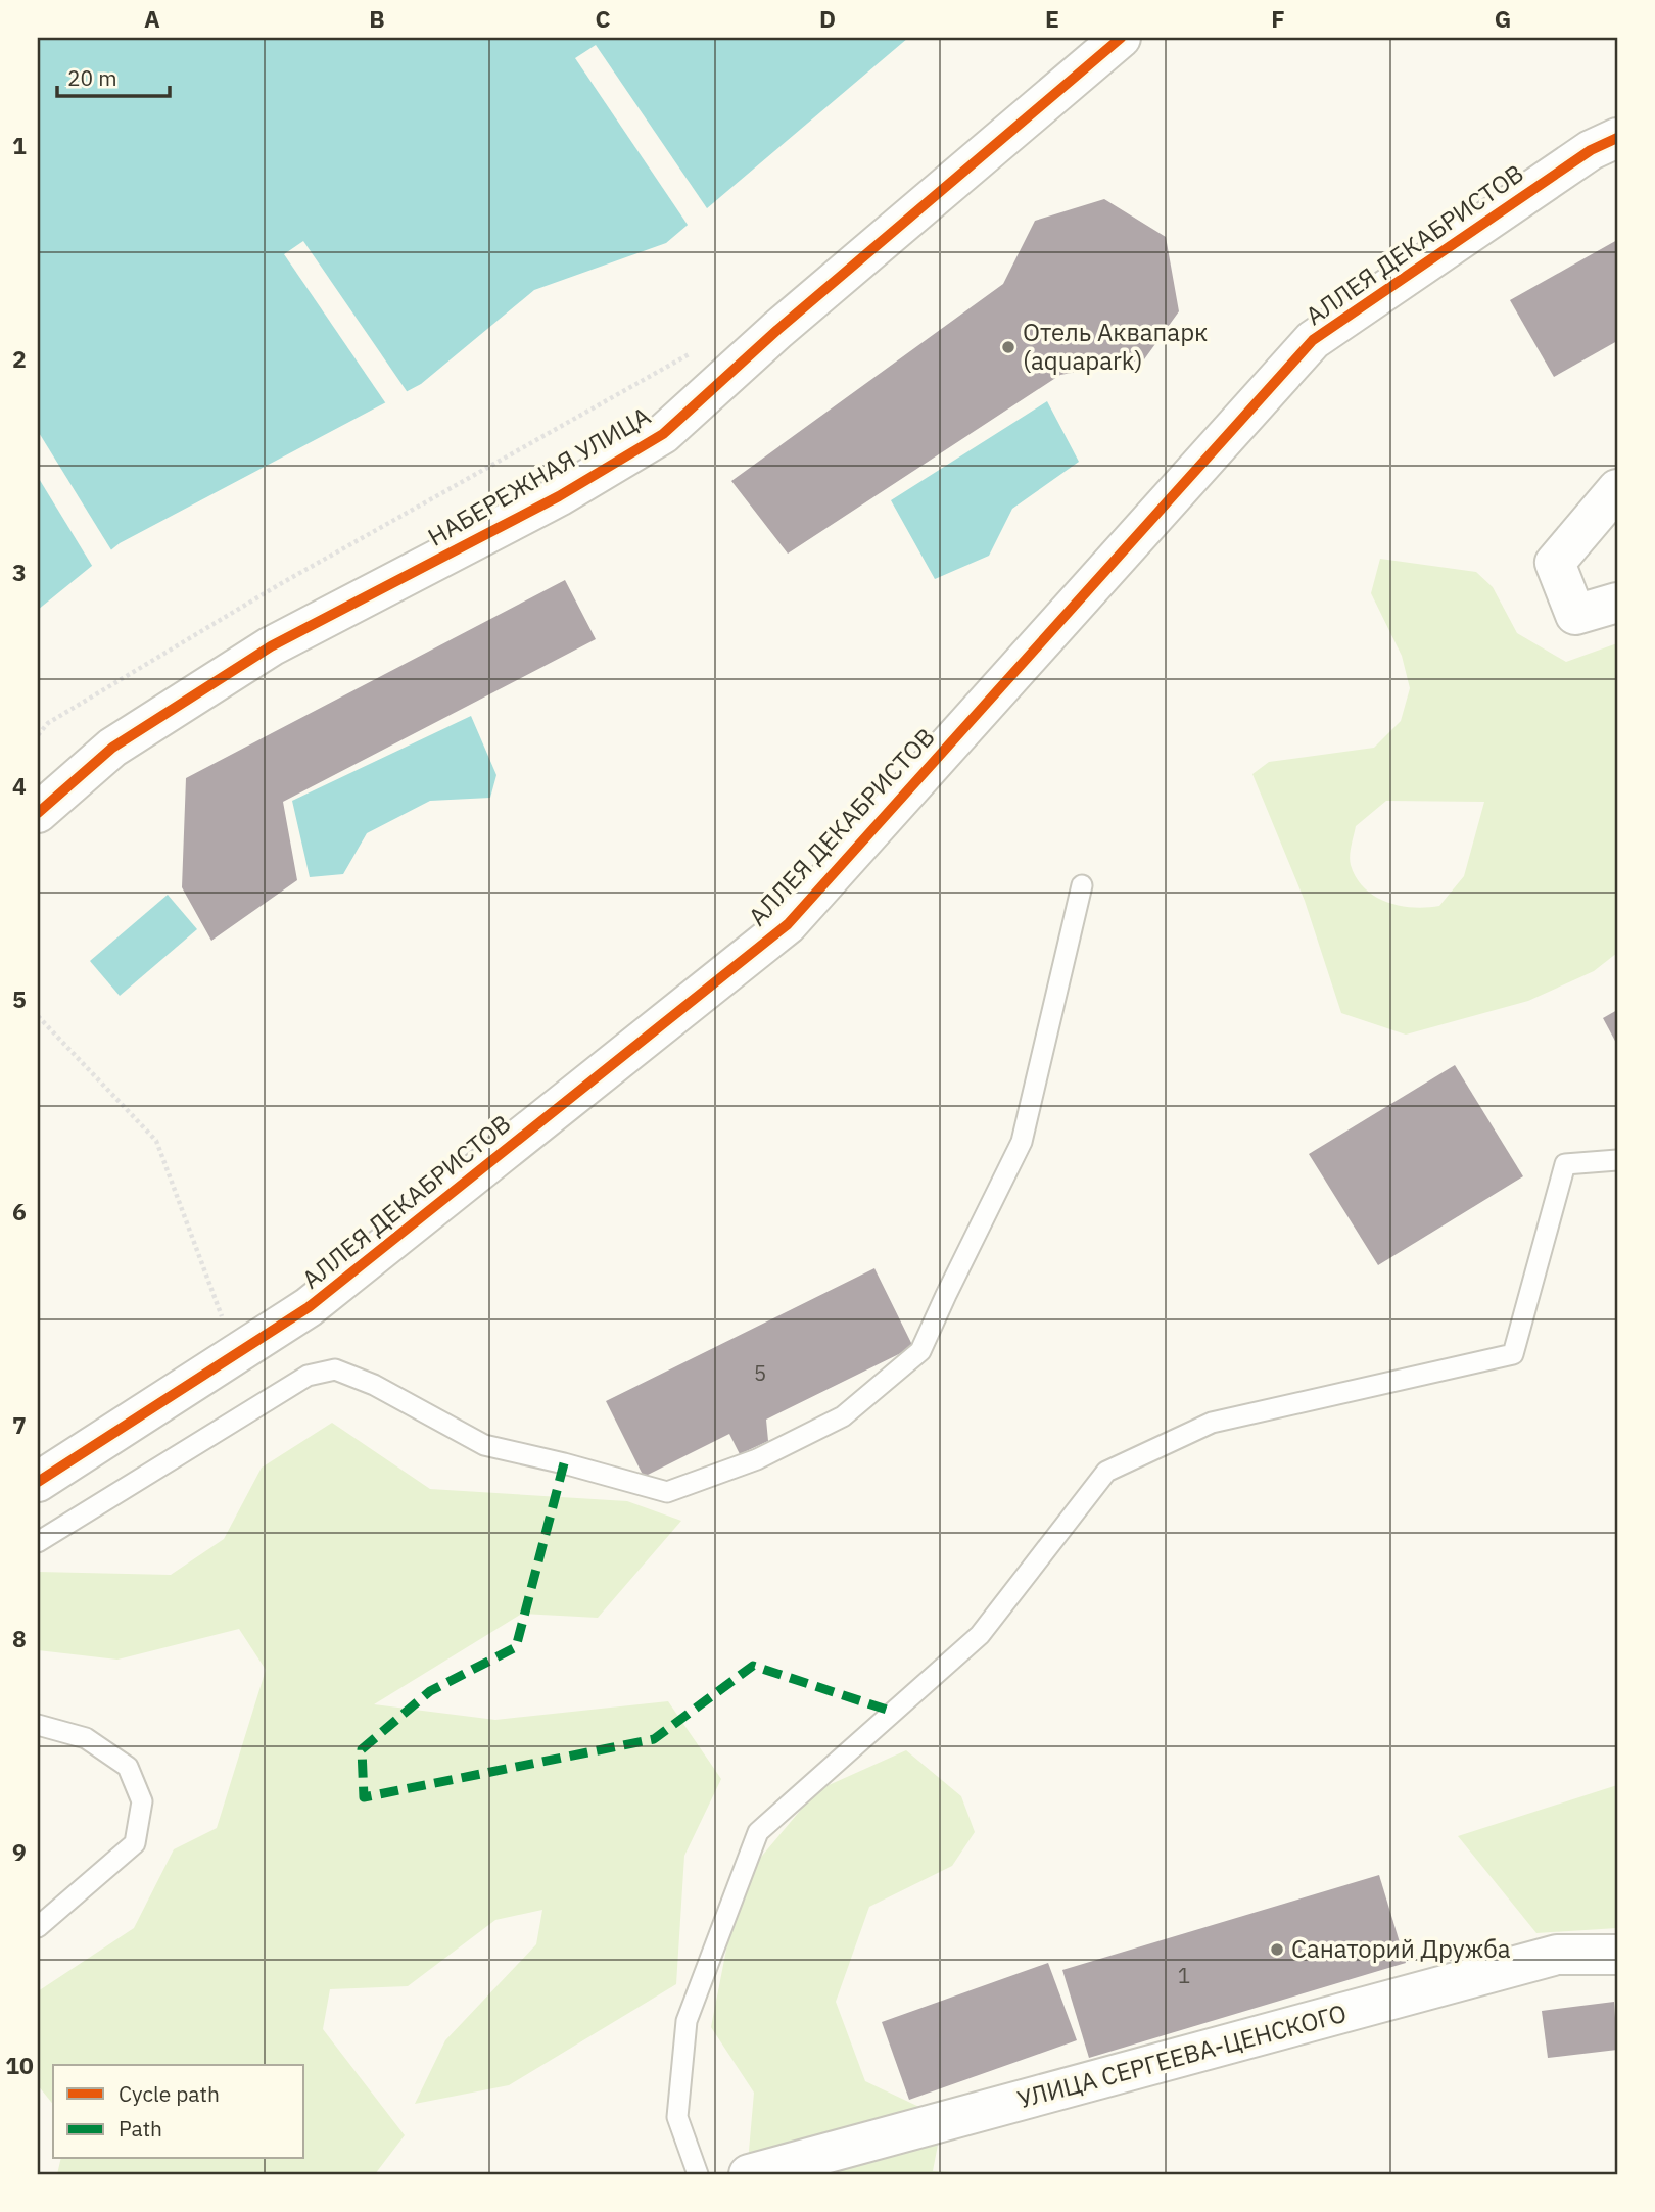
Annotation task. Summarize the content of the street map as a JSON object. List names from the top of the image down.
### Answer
{
  "streets": {
    "street": ["АЛЛЕЯ ДЕКАБРИСТОВ", "НАБЕРЕЖНАЯ УЛИЦА", "УЛИЦА СЕРГЕЕВА-ЦЕНСКОГО"]
  },
  "places": ["Отель Аквапарк (aquapark)", "Санаторий Дружба"],
  "house_numbers": ["5", "1"],
  "legend": ["Cycle path", "Path"],
  "scale_bar": "20 m",
  "grid": {
    "columns": [
      "A",
      "B",
      "C",
      "D",
      "E",
      "F",
      "G"
    ],
    "rows": [
      "1",
      "2",
      "3",
      "4",
      "5",
      "6",
      "7",
      "8",
      "9",
      "10"
    ]
  }
}
